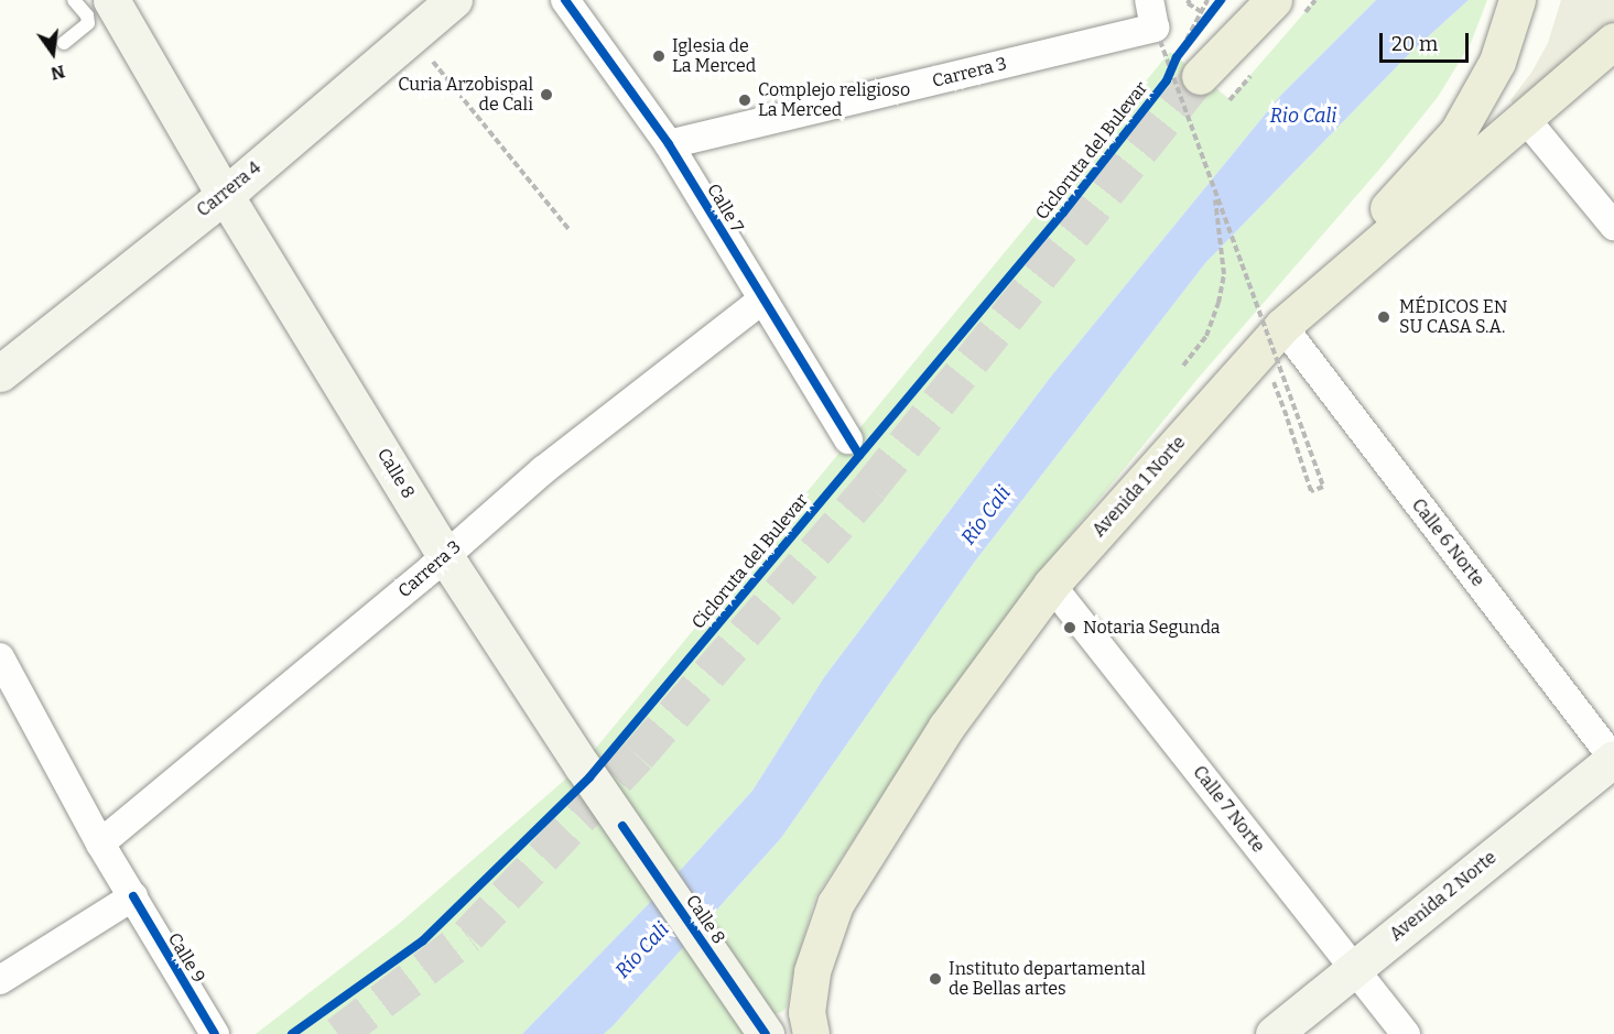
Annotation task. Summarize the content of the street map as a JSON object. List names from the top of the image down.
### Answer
{
  "streets": {
    "main road": ["Avenida 1 Norte"],
    "street": [
      "Carrera 3",
      "Carrera 4",
      "Calle 7",
      "Calle 8",
      "Calle 6 Norte",
      "Calle 7 Norte",
      "Avenida 2 Norte",
      "Calle 9"
    ],
    "cycle path": ["Cicloruta del Bulevar"]
  },
  "crossings": [
    ["Carrera 3", "Calle 7"],
    ["Carrera 3", "Calle 8"],
    ["Carrera 3", "Calle 9"],
    ["Carrera 4", "Calle 8"],
    ["Avenida 1 Norte", "Calle 6 Norte"],
    ["Avenida 1 Norte", "Calle 7 Norte"],
    ["Calle 6 Norte", "Avenida 2 Norte"],
    ["Calle 7 Norte", "Avenida 2 Norte"]
  ],
  "water": ["Rio Cali", "Río Cali"],
  "places": [
    "Iglesia de La Merced",
    "Curia Arzobispal de Cali",
    "Complejo religioso La Merced",
    "MÉDICOS EN SU CASA S.A.",
    "Notaria Segunda",
    "Instituto departamental de Bellas artes"
  ],
  "scale_bar": "20 m",
  "north": "bottom"
}
